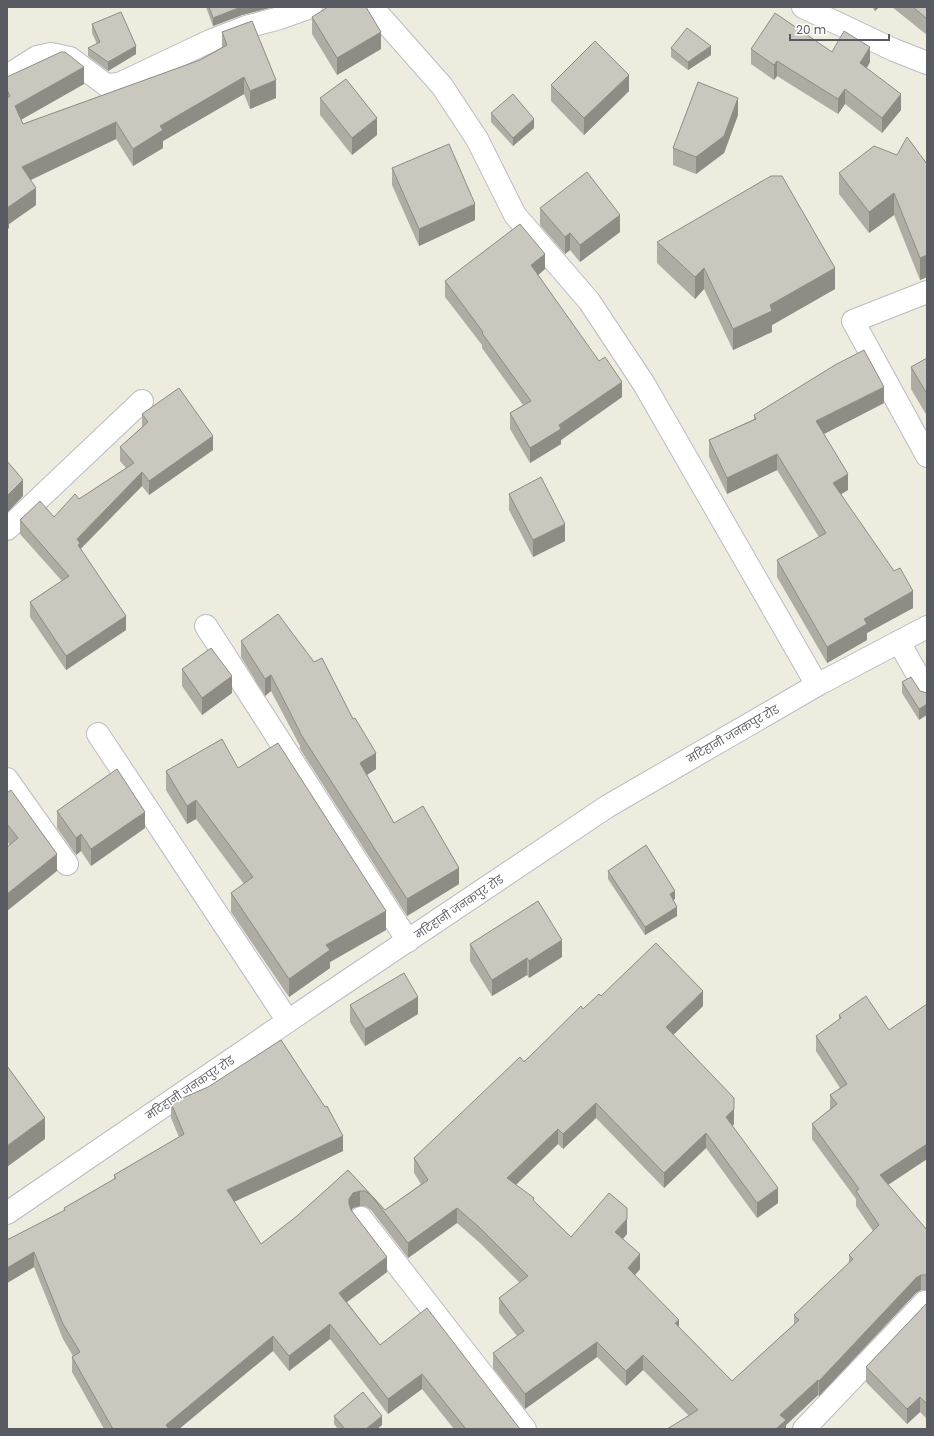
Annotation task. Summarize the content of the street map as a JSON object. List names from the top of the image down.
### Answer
{
  "streets": {
    "street": ["मटिहानी जनकपुर रोड"]
  },
  "scale_bar": "20 m"
}
